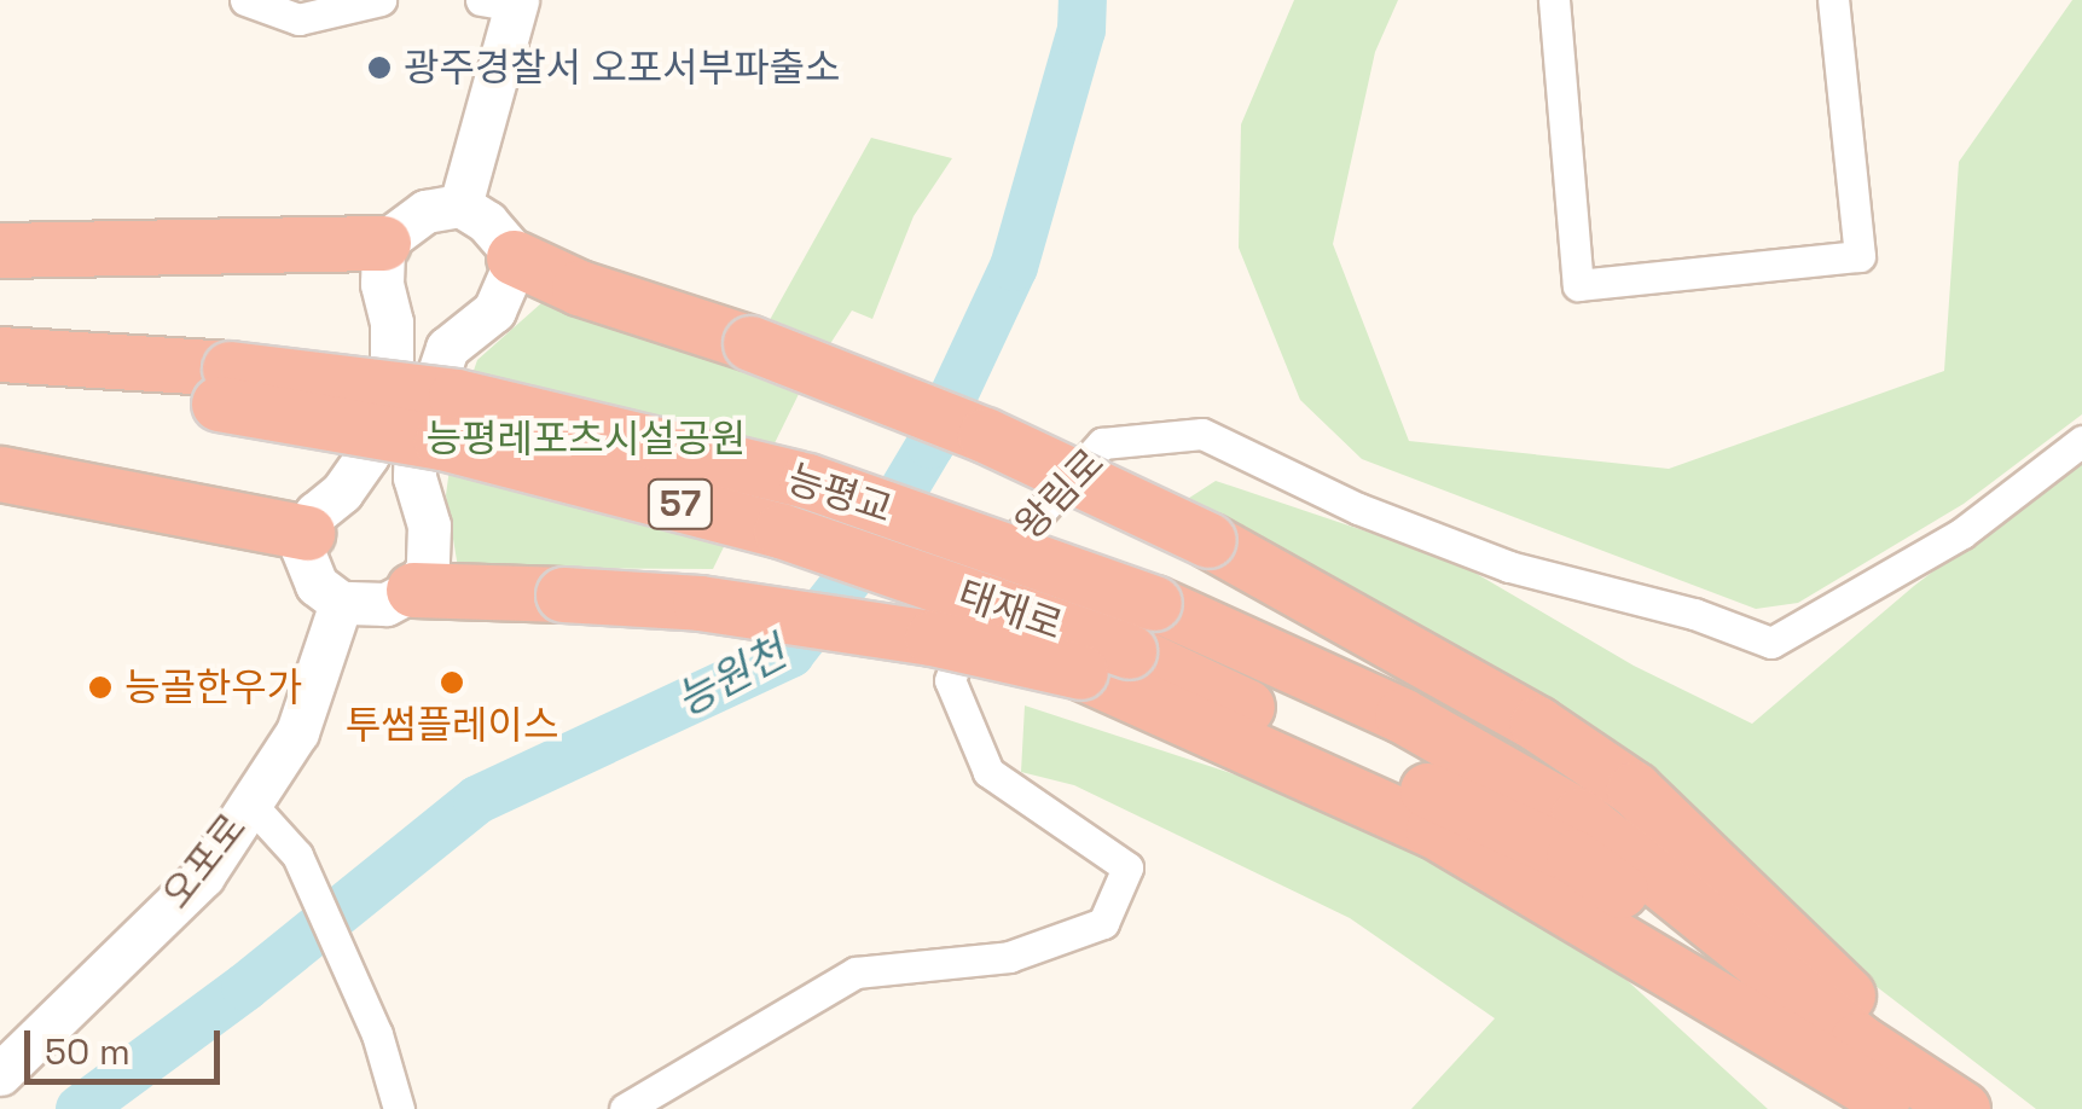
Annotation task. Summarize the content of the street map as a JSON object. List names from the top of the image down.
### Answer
{
  "streets": {
    "highway": ["능평교", "57", "태재로"],
    "main road": ["오포로"],
    "street": ["왕림로"]
  },
  "crossings": [
    ["능평교", "태재로"]
  ],
  "water": ["능원천"],
  "parks": ["능평레포츠시설공원"],
  "places": ["광주경찰서 오포서부파출소", "투썸플레이스", "능골한우가"],
  "scale_bar": "50 m"
}
